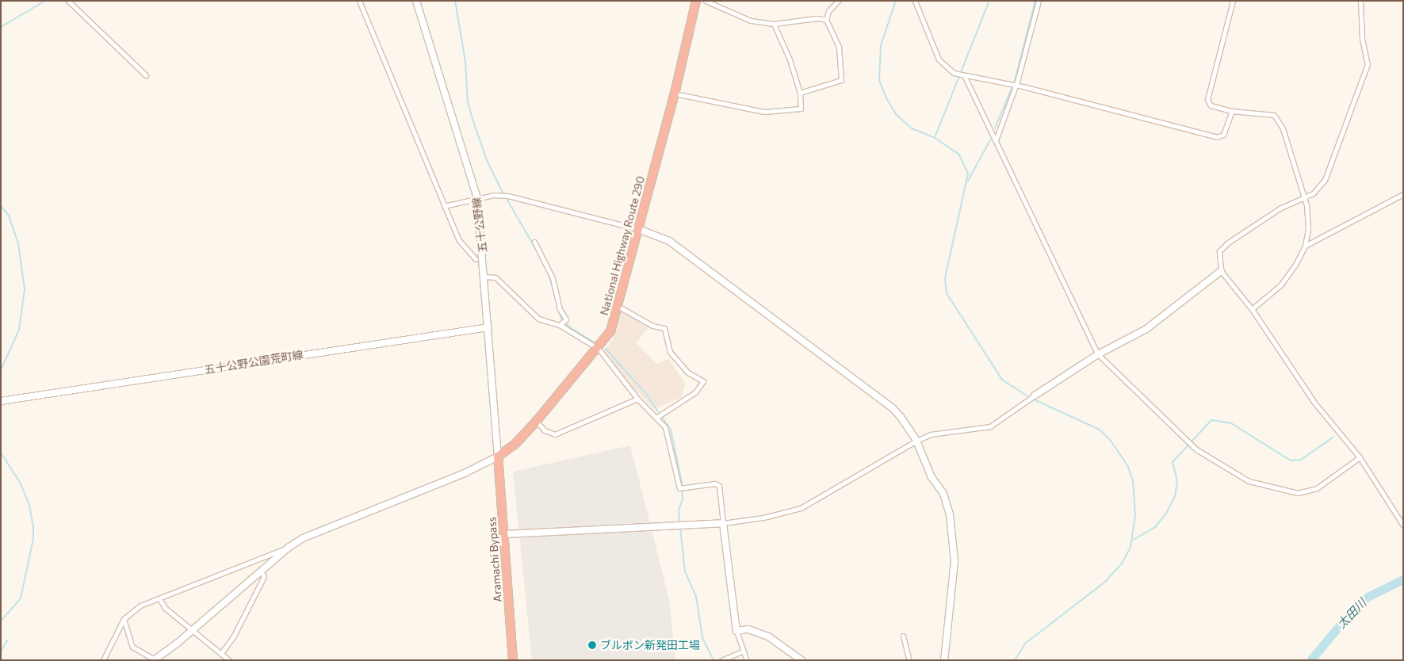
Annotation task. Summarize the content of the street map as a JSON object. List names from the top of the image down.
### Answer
{
  "streets": {
    "highway": ["National Highway Route 290", "Aramachi Bypass"],
    "street": ["五十公野線", "五十公野公園荒町線"]
  },
  "crossings": [
    ["五十公野線", "National Highway Route 290"],
    ["五十公野線", "五十公野公園荒町線"],
    ["五十公野線", "Aramachi Bypass"],
    ["National Highway Route 290", "Aramachi Bypass"]
  ],
  "water": ["太田川"],
  "places": ["ブルボン新発田工場"]
}
